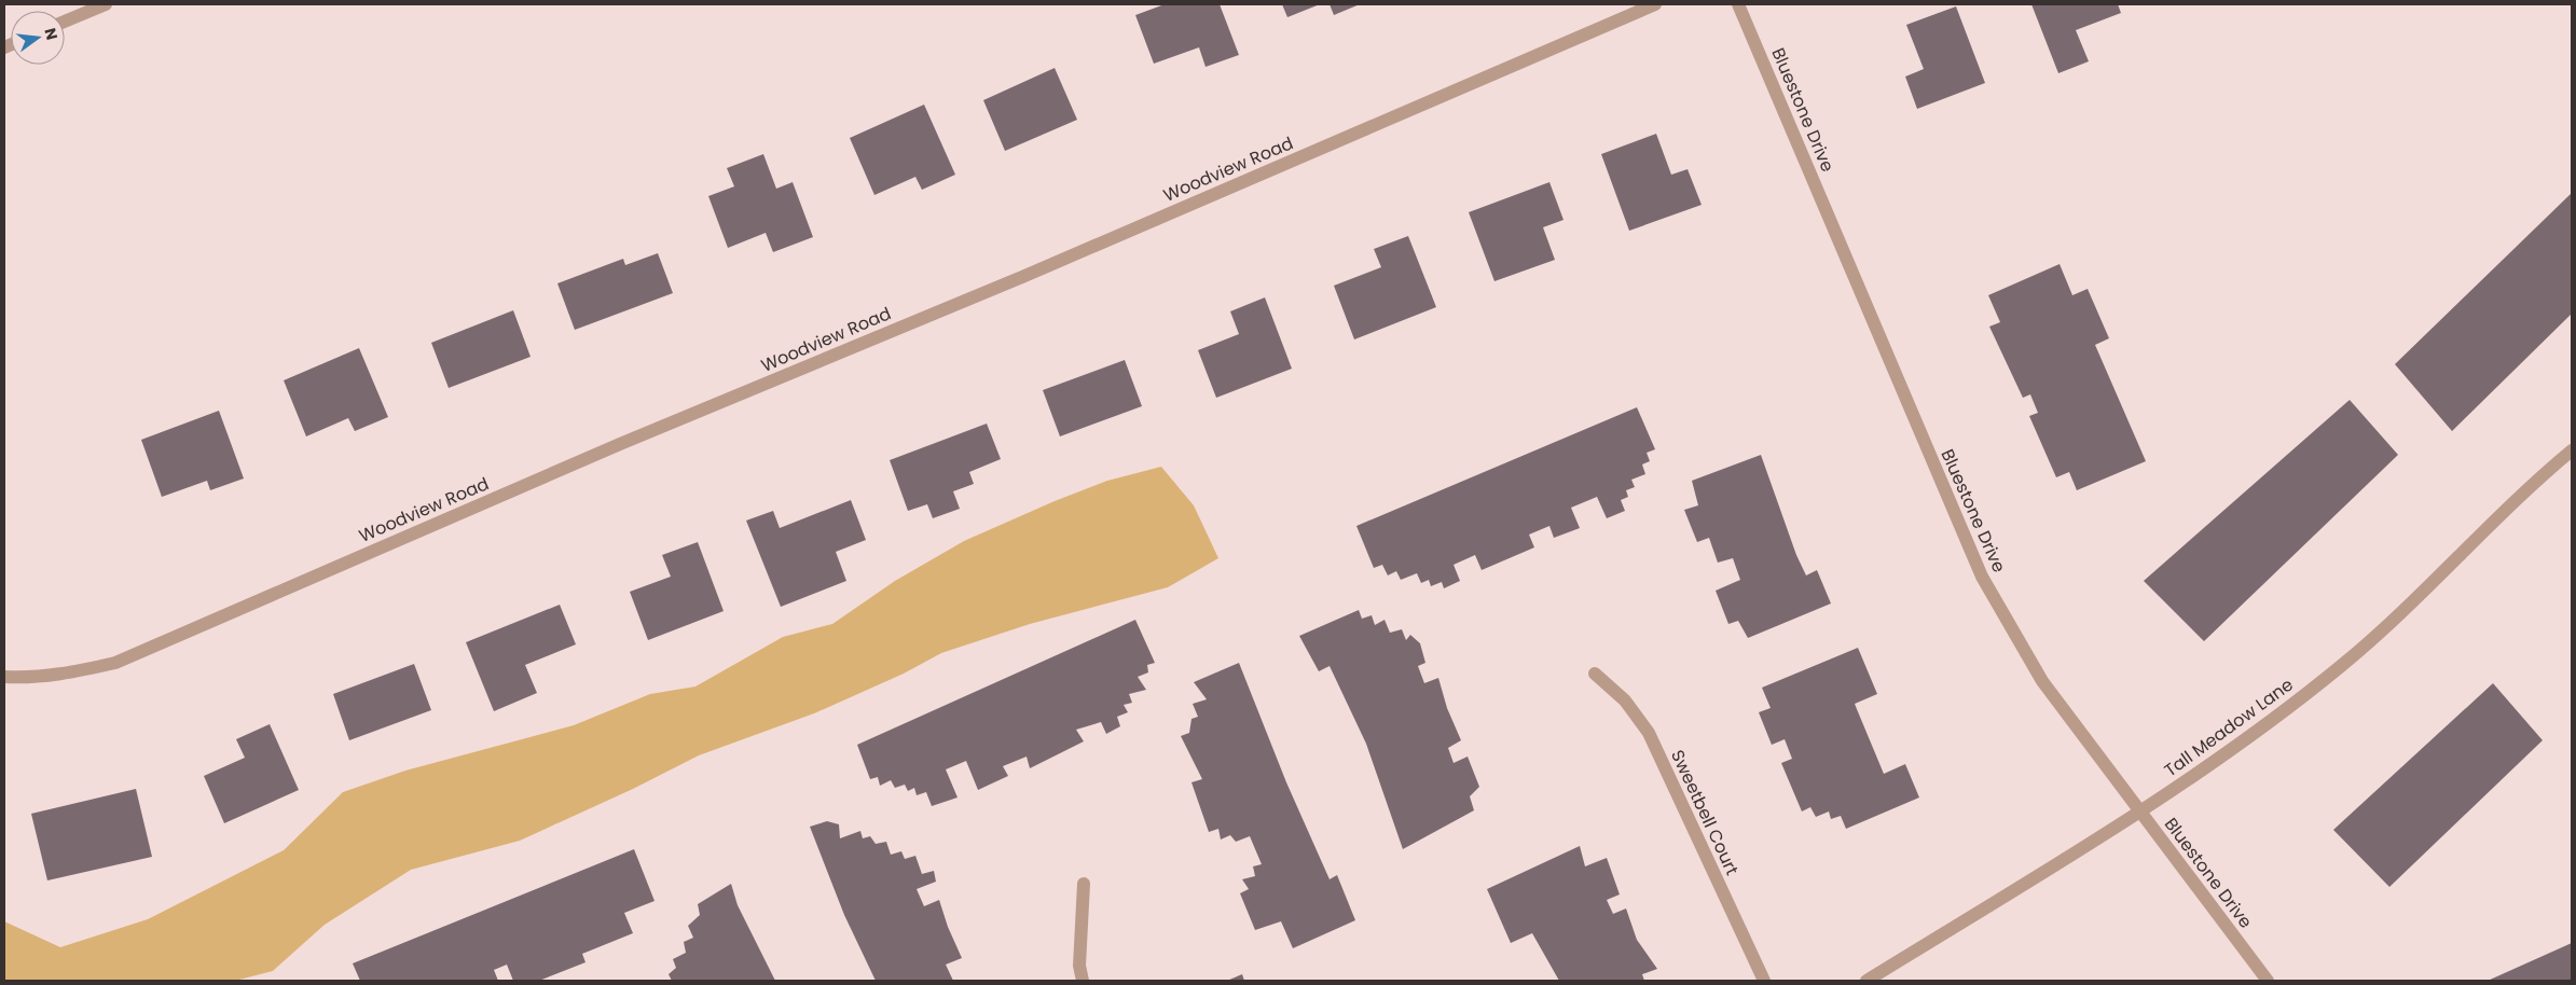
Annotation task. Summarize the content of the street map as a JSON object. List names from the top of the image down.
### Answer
{
  "streets": {
    "street": [
      "Bluestone Drive",
      "Woodview Road",
      "Tall Meadow Lane",
      "Sweetbell Court"
    ]
  },
  "crossings": [
    ["Bluestone Drive", "Tall Meadow Lane"]
  ],
  "north": "right"
}
